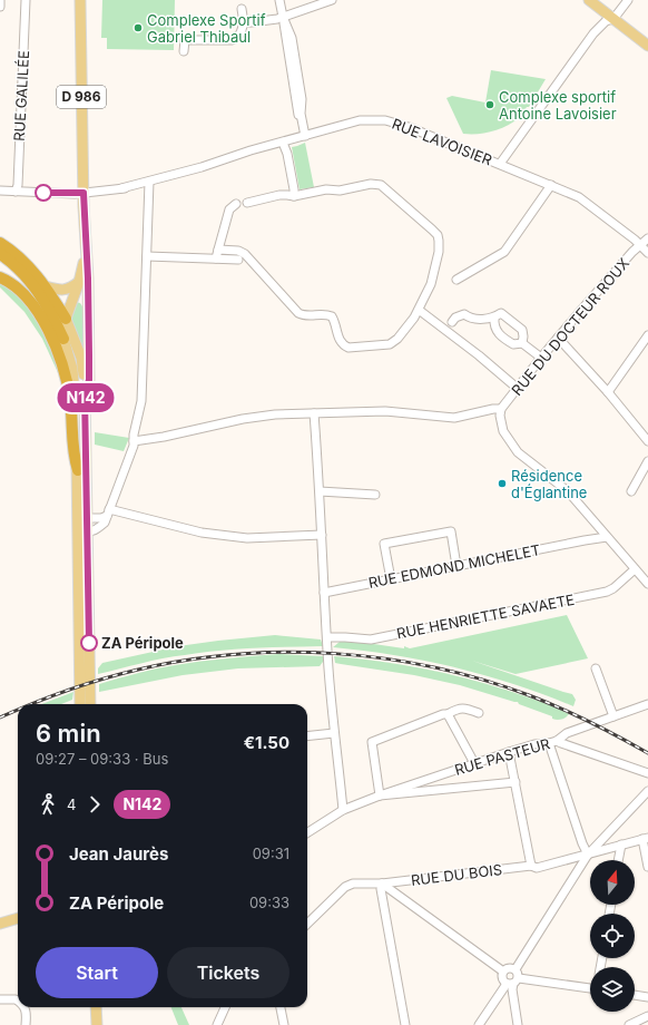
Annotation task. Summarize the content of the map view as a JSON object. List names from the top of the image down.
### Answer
{
  "streets": {
    "main road": ["D 986"],
    "street": [
      "RUE GALILÉE",
      "RUE LAVOISIER",
      "RUE DU DOCTEUR ROUX",
      "RUE EDMOND MICHELET",
      "RUE HENRIETTE SAVAETE",
      "RUE PASTEUR",
      "RUE DU BOIS"
    ]
  },
  "crossings": [
    ["RUE GALILÉE", "RUE LAVOISIER"],
    ["D 986", "RUE LAVOISIER"],
    ["RUE LAVOISIER", "RUE DU DOCTEUR ROUX"]
  ],
  "places": [
    "Complexe Sportif Gabriel Thibaul",
    "Complexe sportif Antoine Lavoisier",
    "Résidence d'Églantine",
    "ZA Péripole"
  ],
  "lines": ["bus line N142"],
  "north": "top",
  "page": {
    "on_map": "N142",
    "heading": ["6 min", "09:27 – 09:33 · Bus", "€1.50"],
    "legs": ["4", "N142"],
    "list": [
      {
        "name": "Jean Jaurès",
        "value": "09:31"
      },
      {
        "name": "ZA Péripole",
        "value": "09:33"
      }
    ],
    "buttons": ["Start", "Tickets"]
  }
}
